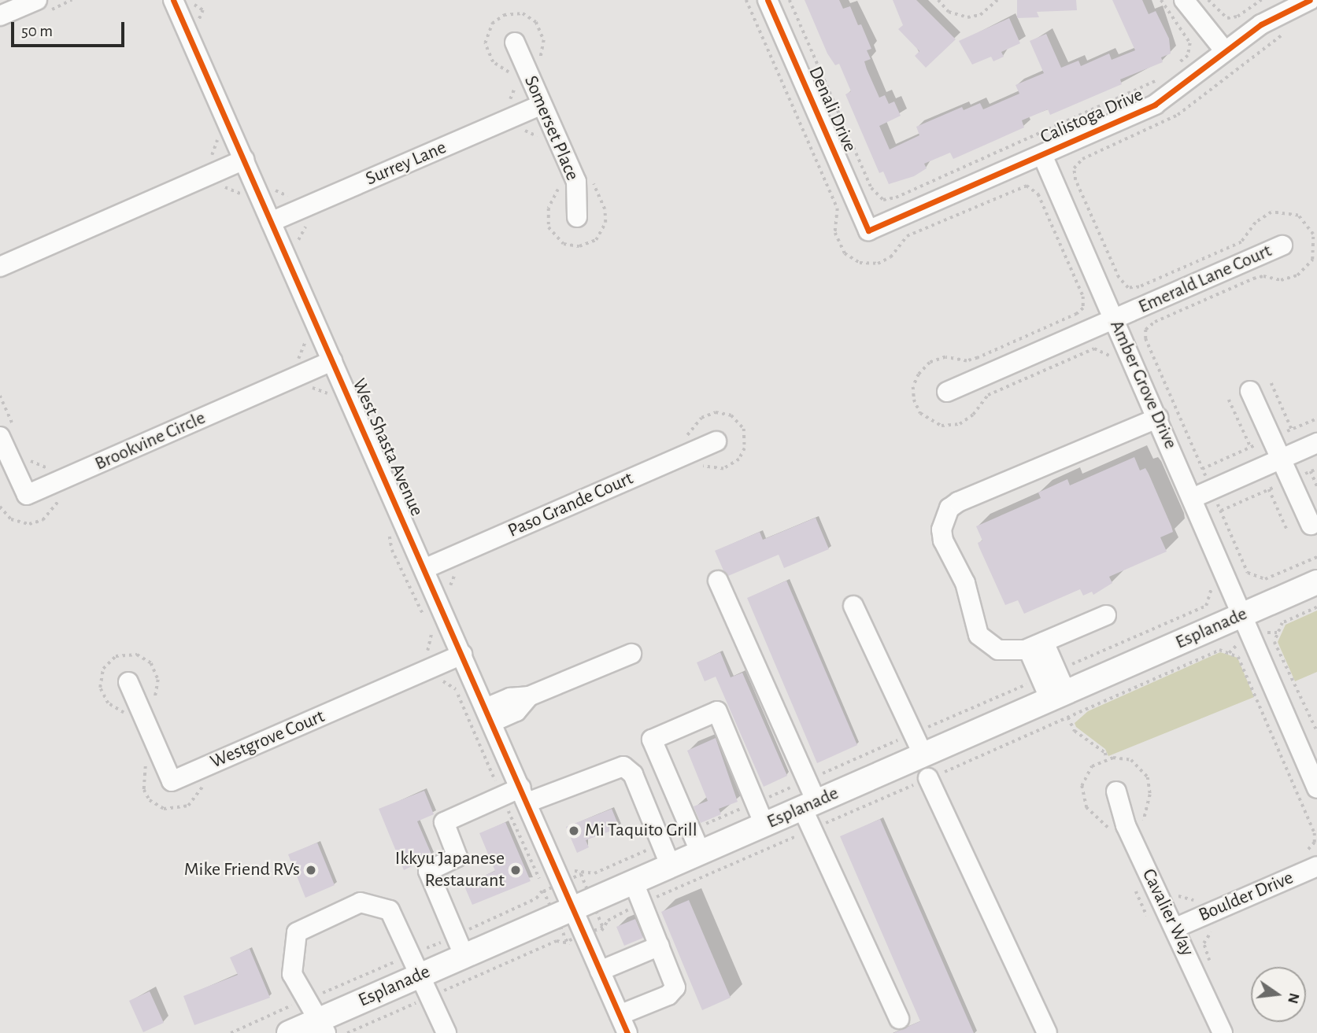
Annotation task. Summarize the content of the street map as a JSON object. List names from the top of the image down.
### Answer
{
  "streets": {
    "main road": ["Esplanade"],
    "street": [
      "Denali Drive",
      "Calistoga Drive",
      "Somerset Place",
      "Surrey Lane",
      "Emerald Lane Court",
      "Amber Grove Drive",
      "Brookvine Circle",
      "West Shasta Avenue",
      "Paso Grande Court",
      "Westgrove Court",
      "Boulder Drive",
      "Cavalier Way"
    ]
  },
  "crossings": [
    ["Denali Drive", "Calistoga Drive"],
    ["Calistoga Drive", "Amber Grove Drive"],
    ["Somerset Place", "Surrey Lane"],
    ["Surrey Lane", "West Shasta Avenue"],
    ["Emerald Lane Court", "Amber Grove Drive"],
    ["Amber Grove Drive", "Esplanade"],
    ["Brookvine Circle", "West Shasta Avenue"],
    ["West Shasta Avenue", "Paso Grande Court"],
    ["West Shasta Avenue", "Esplanade"],
    ["West Shasta Avenue", "Westgrove Court"],
    ["Boulder Drive", "Cavalier Way"]
  ],
  "places": ["Mi Taquito Grill", "Mike Friend RVs", "Ikkyu Japanese Restaurant"],
  "scale_bar": "50 m",
  "north": "right"
}
